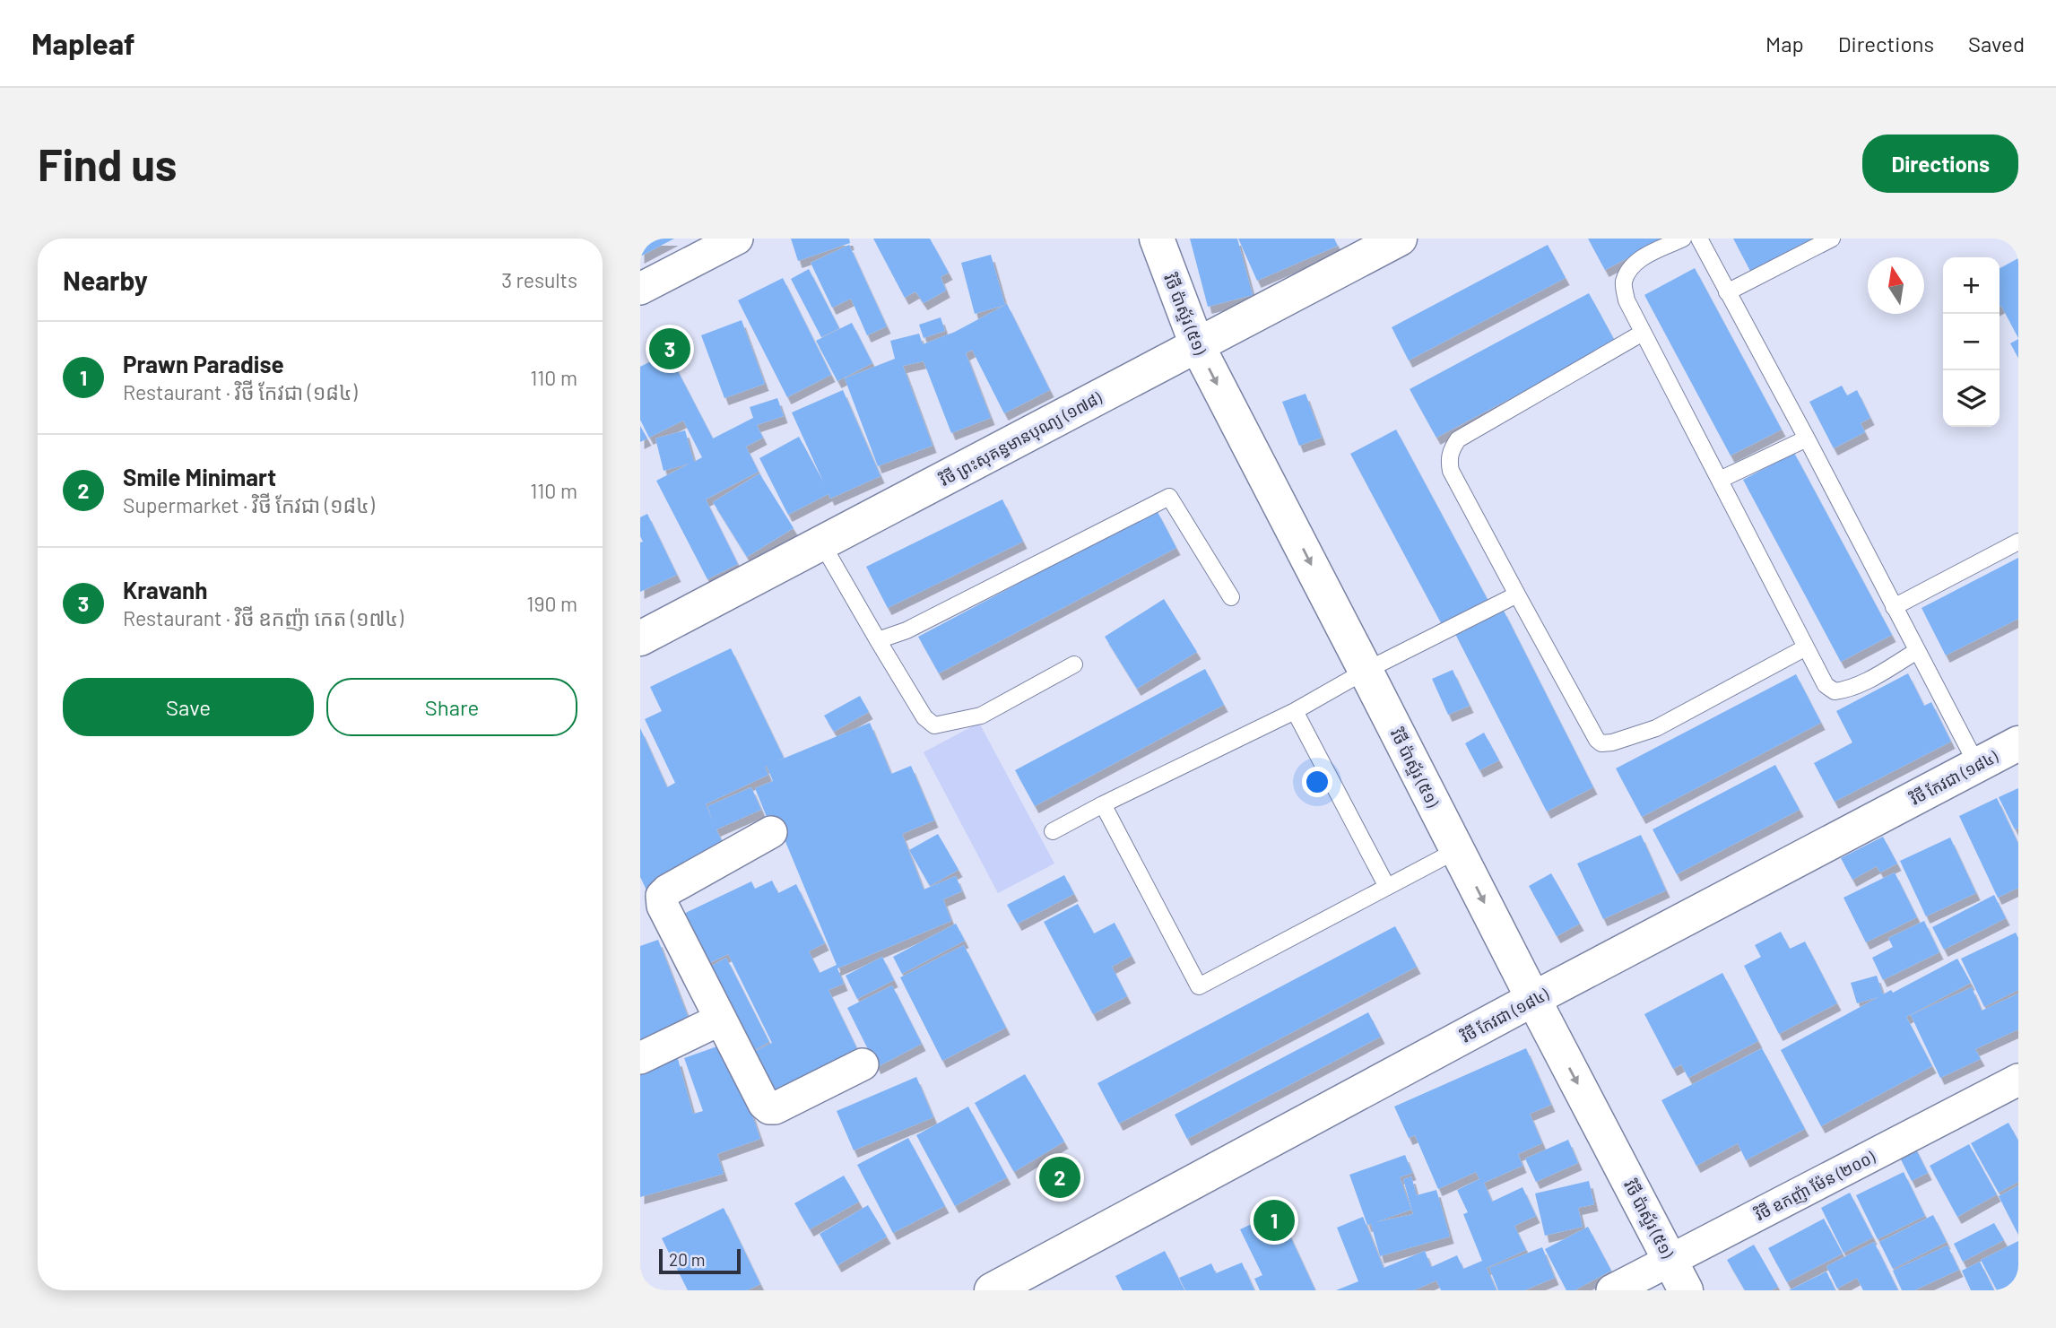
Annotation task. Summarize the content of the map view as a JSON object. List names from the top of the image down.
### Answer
{
  "streets": {
    "street": [
      "វិថី ប៉ាស្ទ័រ (៥១)",
      "វិថី ព្រះសុគន្ធមានបុណ្យ (១៧៨)",
      "វិថី កែវជា (១៨៤)",
      "វិថី ឧកញ៉ា ម៉ែន (២០០)"
    ]
  },
  "crossings": [
    ["វិថី ប៉ាស្ទ័រ (៥១)", "វិថី ព្រះសុគន្ធមានបុណ្យ (១៧៨)"],
    ["វិថី ប៉ាស្ទ័រ (៥១)", "វិថី កែវជា (១៨៤)"],
    ["វិថី ប៉ាស្ទ័រ (៥១)", "វិថី ឧកញ៉ា ម៉ែន (២០០)"]
  ],
  "one_way": ["វិថី ប៉ាស្ទ័រ (៥១)"],
  "scale_bar": "20 m",
  "north": "top",
  "page": {
    "header": "Mapleaf",
    "nav": ["Map", "Directions", "Saved"],
    "buttons": [
      "Directions",
      ["Save", "Share"]
    ],
    "title": "Find us",
    "heading": ["Nearby", "3 results"],
    "map_buttons": ["+", "−"],
    "list": [
      {
        "mark": "1",
        "name": "Prawn Paradise",
        "note": "Restaurant · វិថី កែវជា (១៨៤)",
        "value": "110 m"
      },
      {
        "mark": "2",
        "name": "Smile Minimart",
        "note": "Supermarket · វិថី កែវជា (១៨៤)",
        "value": "110 m"
      },
      {
        "mark": "3",
        "name": "Kravanh",
        "note": "Restaurant · វិថី ឧកញ៉ា កេត (១៧៤)",
        "value": "190 m"
      }
    ],
    "pins": ["3", "2", "1"],
    "scale": "20 m"
  }
}
